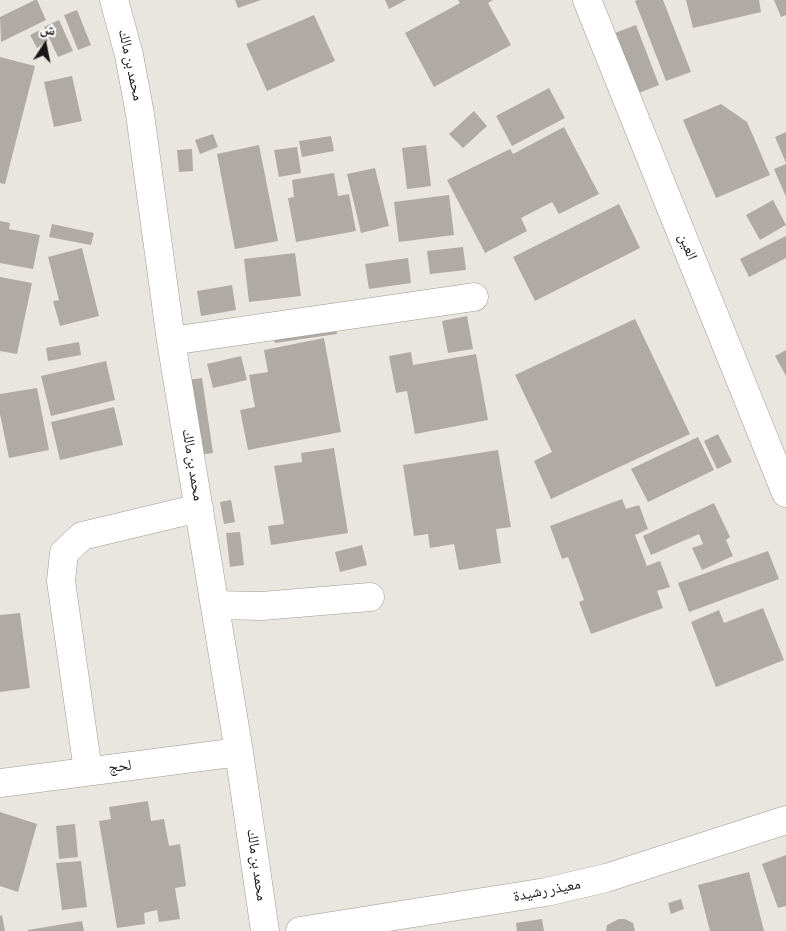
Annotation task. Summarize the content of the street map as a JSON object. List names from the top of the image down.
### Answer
{
  "streets": {
    "street": [
      "محمد بن مالك",
      "العين",
      "لحج",
      "معيذر رشيدة"
    ]
  },
  "crossings": [
    ["محمد بن مالك", "لحج"]
  ],
  "north": "top"
}
